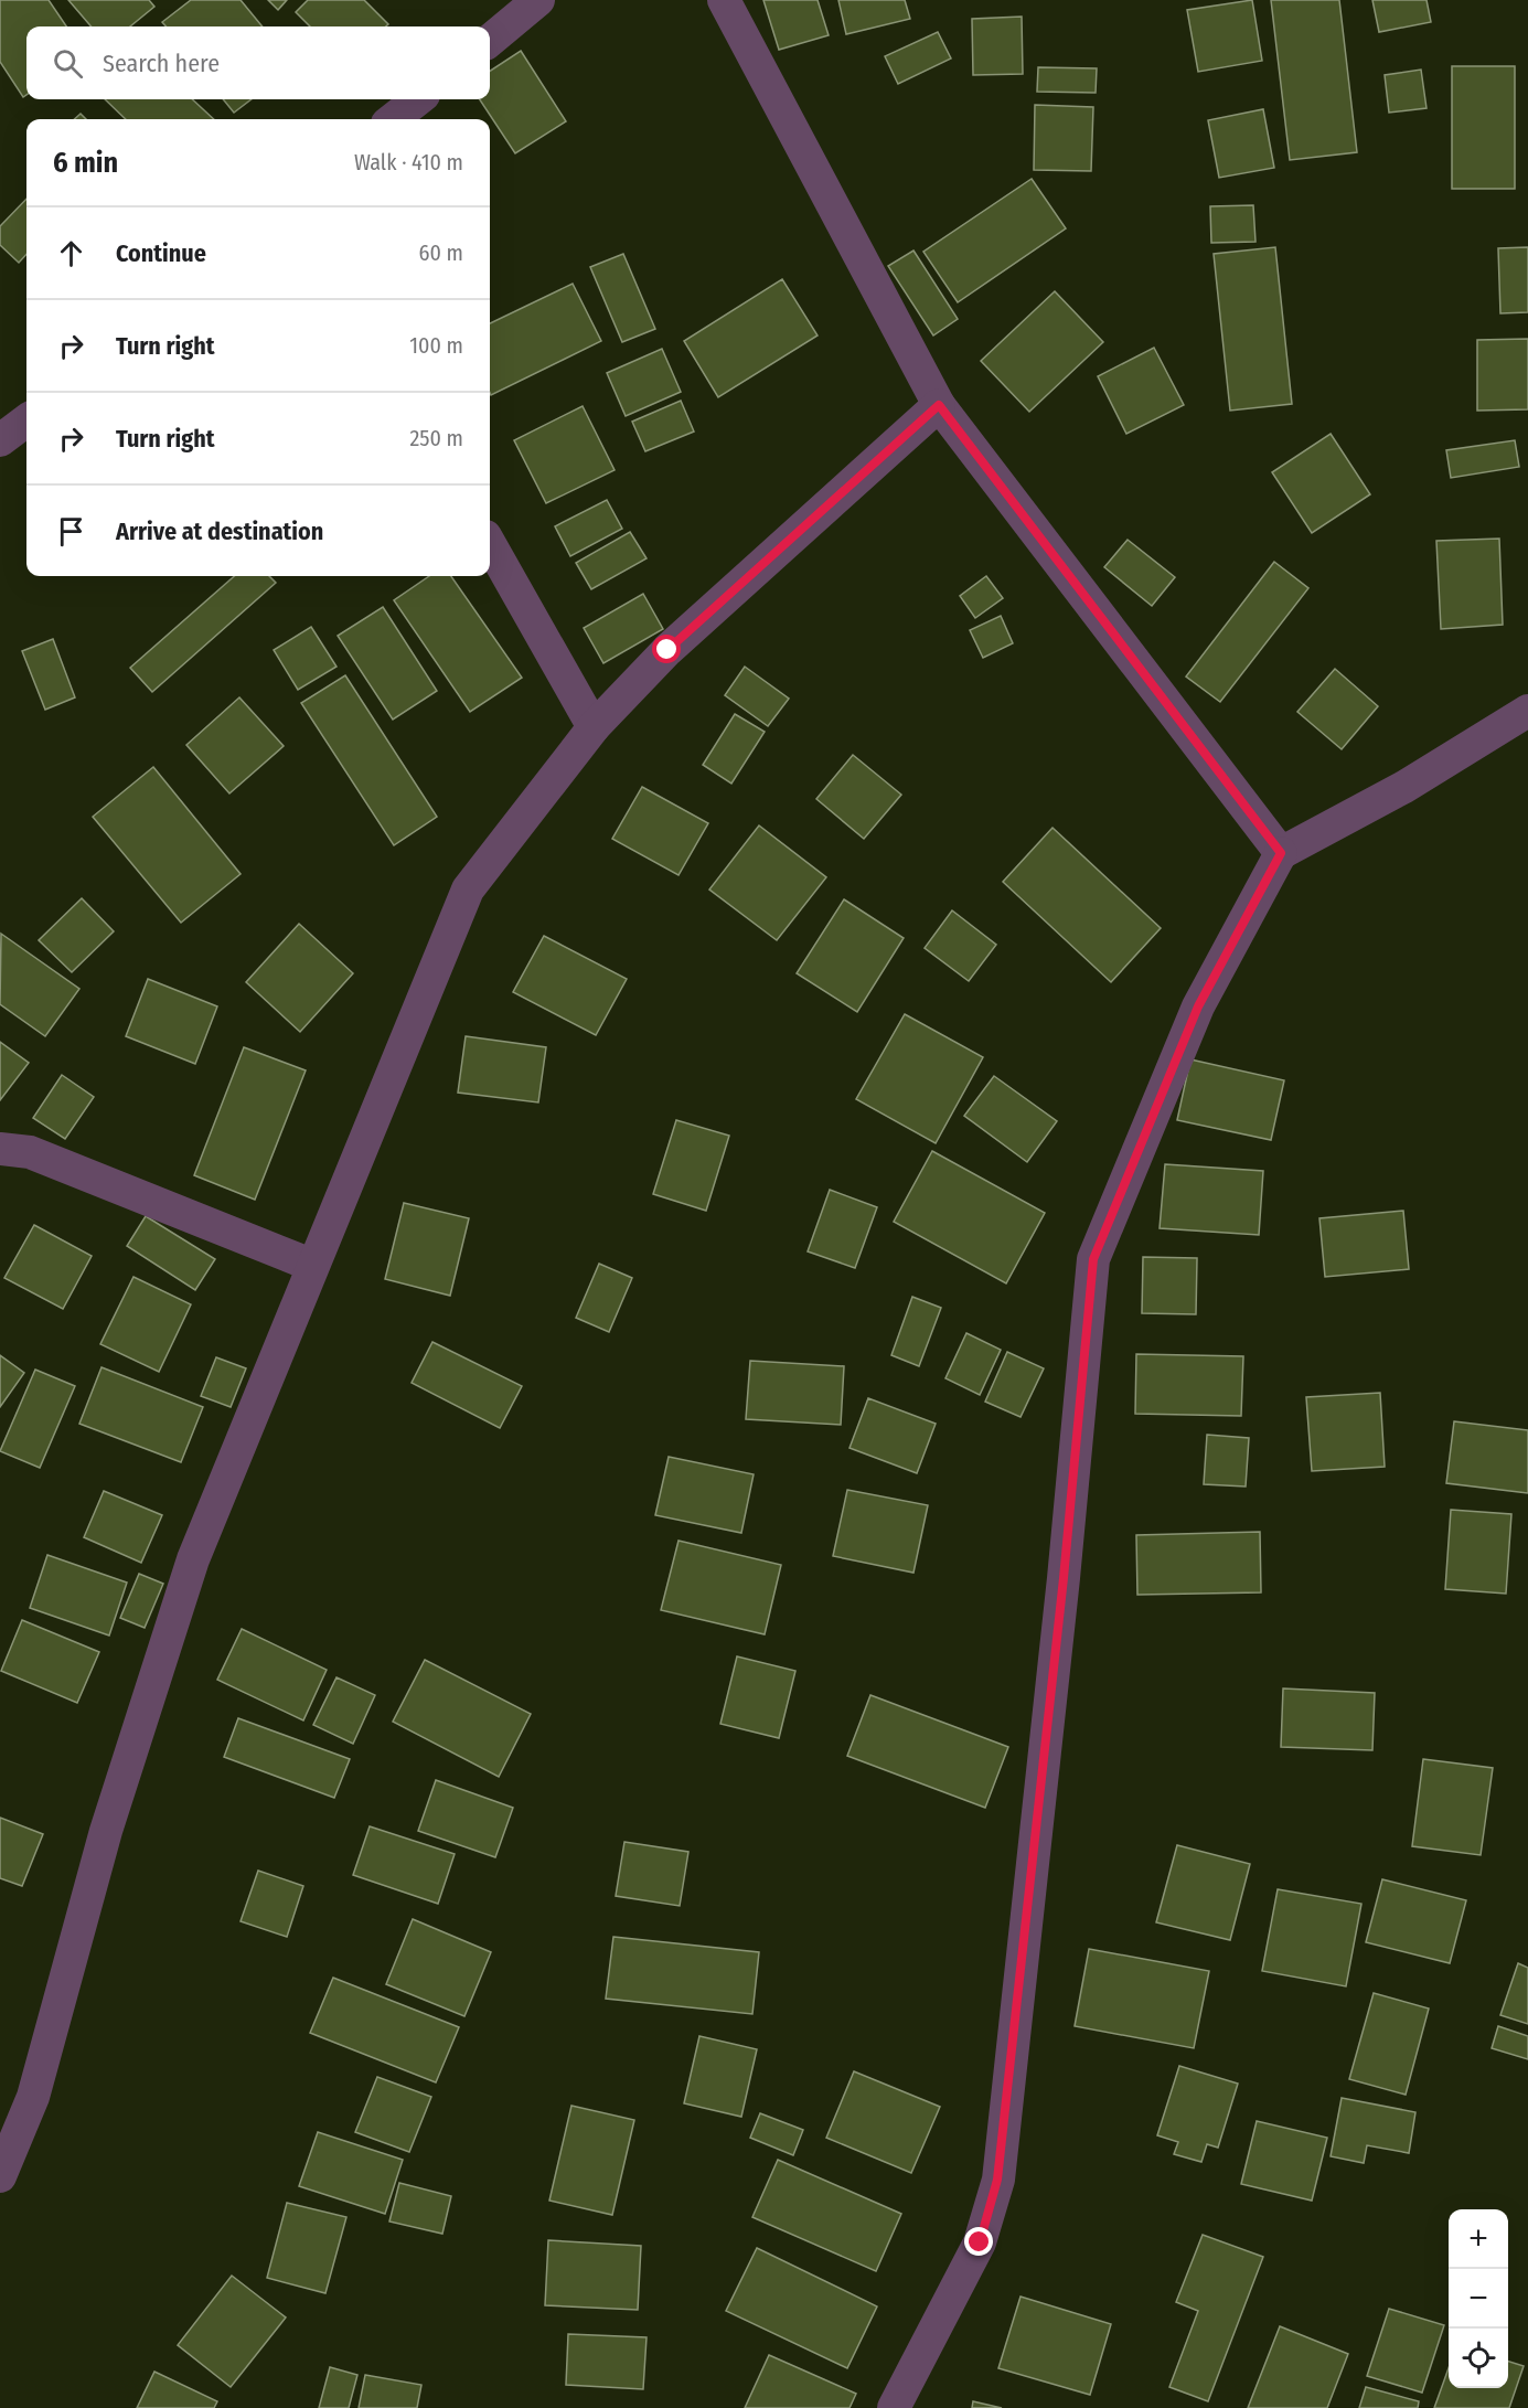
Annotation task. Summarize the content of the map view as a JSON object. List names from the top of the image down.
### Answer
{
  "page": {
    "search": "Search here",
    "heading": ["6 min", "Walk · 410 m"],
    "list": [
      ["Continue", "60 m"],
      ["Turn right", "100 m"],
      ["Turn right", "250 m"],
      "Arrive at destination"
    ],
    "map_buttons": ["+", "−"]
  }
}
